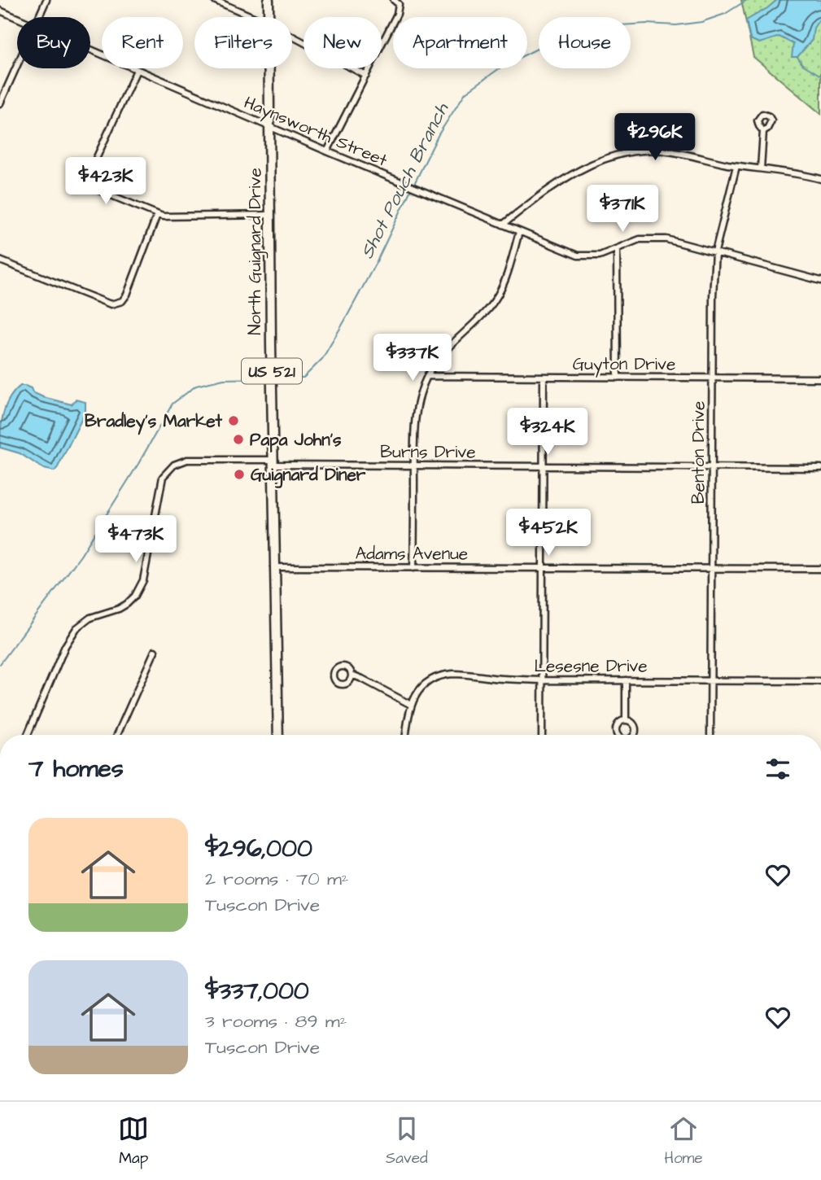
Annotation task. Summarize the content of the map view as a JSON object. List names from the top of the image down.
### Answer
{
  "streets": {
    "highway": ["North Guignard Drive", "US 521"],
    "street": [
      "Haynsworth Street",
      "Guyton Drive",
      "Burns Drive",
      "Benton Drive",
      "Adams Avenue",
      "Lesesne Drive"
    ]
  },
  "crossings": [
    ["Haynsworth Street", "North Guignard Drive"],
    ["Haynsworth Street", "Benton Drive"],
    ["North Guignard Drive", "Burns Drive"],
    ["North Guignard Drive", "Adams Avenue"],
    ["Guyton Drive", "Benton Drive"],
    ["Burns Drive", "Benton Drive"],
    ["Benton Drive", "Adams Avenue"],
    ["Benton Drive", "Lesesne Drive"]
  ],
  "water": ["Shot Pouch Branch"],
  "places": ["Bradley's Market", "Papa John's", "Guignard Diner"],
  "page": {
    "chip": [
      "Buy",
      "Rent",
      "Filters",
      "New",
      "Apartment",
      "House"
    ],
    "price": [
      "$296K",
      "$423K",
      "$371K",
      "$337K",
      "$324K",
      "$452K",
      "$473K"
    ],
    "heading": "7 homes",
    "list": [
      {
        "name": "$296,000",
        "note": "2 rooms · 70 m² · Tuscon Drive"
      },
      {
        "name": "$337,000",
        "note": "3 rooms · 89 m² · Tuscon Drive"
      }
    ],
    "tabs": ["Map", "Saved", "Home"]
  }
}
